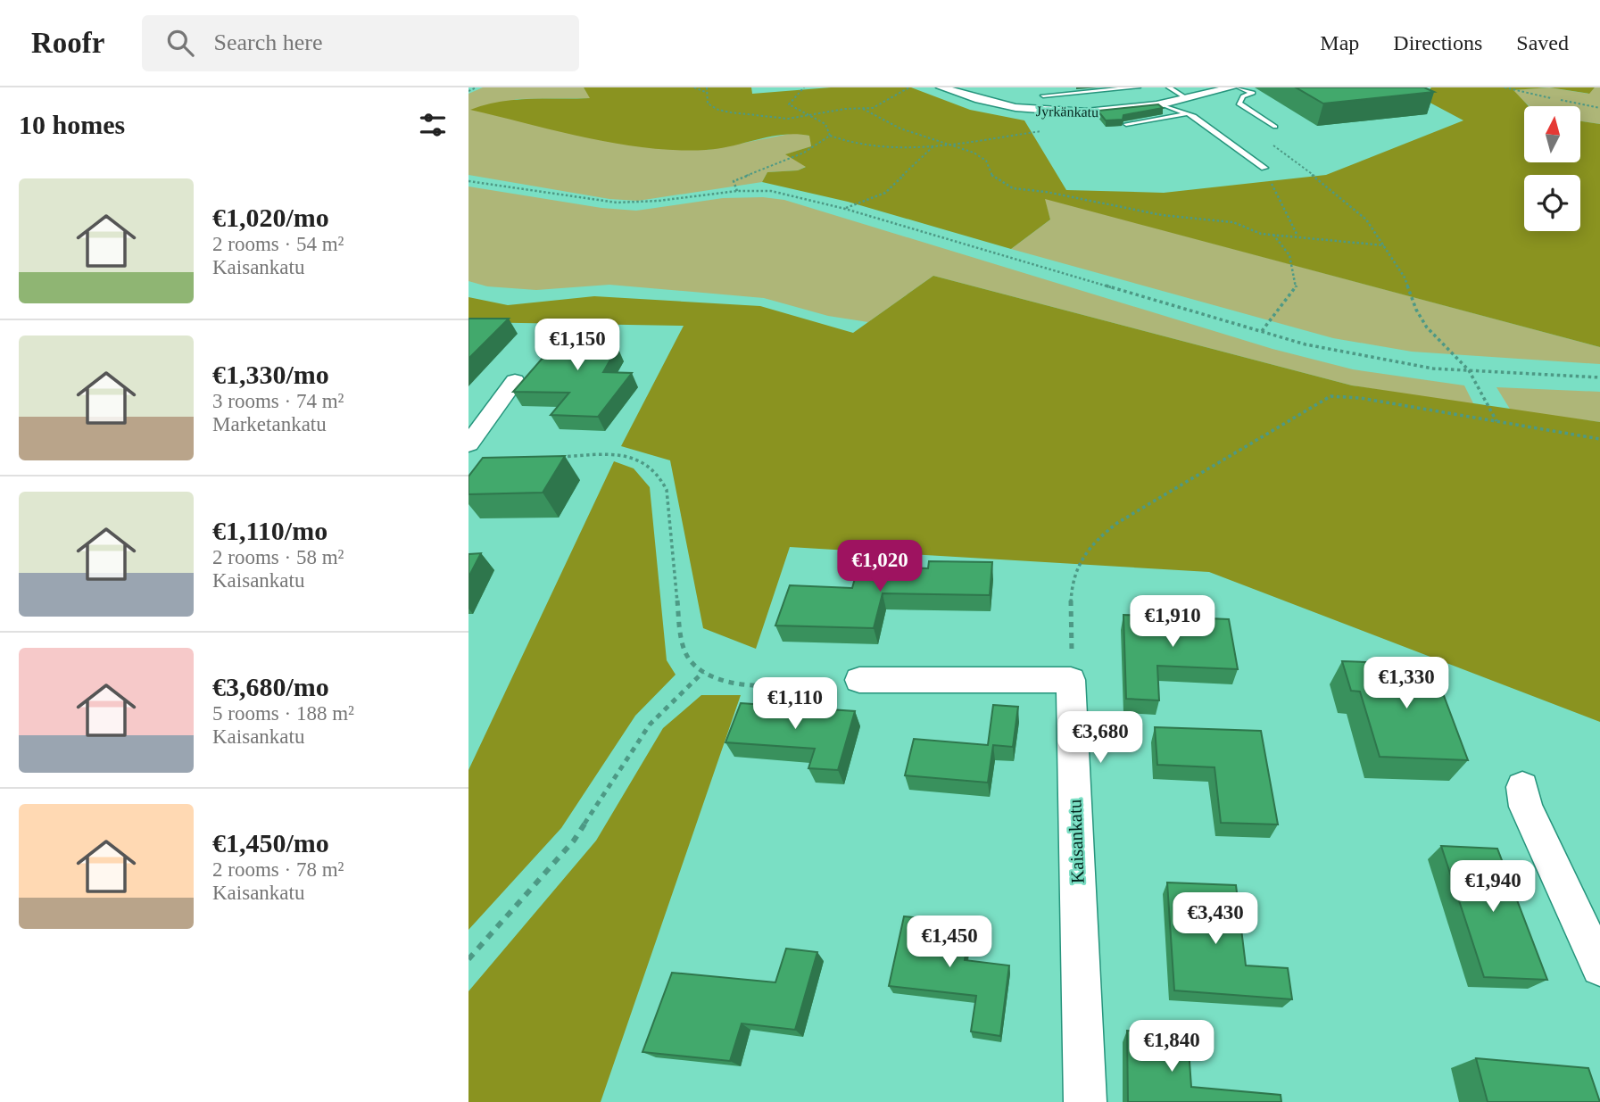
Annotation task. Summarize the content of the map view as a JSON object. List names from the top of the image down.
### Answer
{
  "streets": {
    "street": ["Jyrkänkatu", "Kaisankatu"]
  },
  "north": "top",
  "page": {
    "header": "Roofr",
    "search": "Search here",
    "nav": ["Map", "Directions", "Saved"],
    "heading": "10 homes",
    "list": [
      {
        "name": "€1,020/mo",
        "note": "2 rooms · 54 m² · Kaisankatu"
      },
      {
        "name": "€1,330/mo",
        "note": "3 rooms · 74 m² · Marketankatu"
      },
      {
        "name": "€1,110/mo",
        "note": "2 rooms · 58 m² · Kaisankatu"
      },
      {
        "name": "€3,680/mo",
        "note": "5 rooms · 188 m² · Kaisankatu"
      },
      {
        "name": "€1,450/mo",
        "note": "2 rooms · 78 m² · Kaisankatu"
      }
    ],
    "price": [
      "€1,150",
      "€1,020",
      "€1,910",
      "€1,330",
      "€1,110",
      "€3,680",
      "€1,940",
      "€3,430",
      "€1,450",
      "€1,840"
    ]
  }
}
